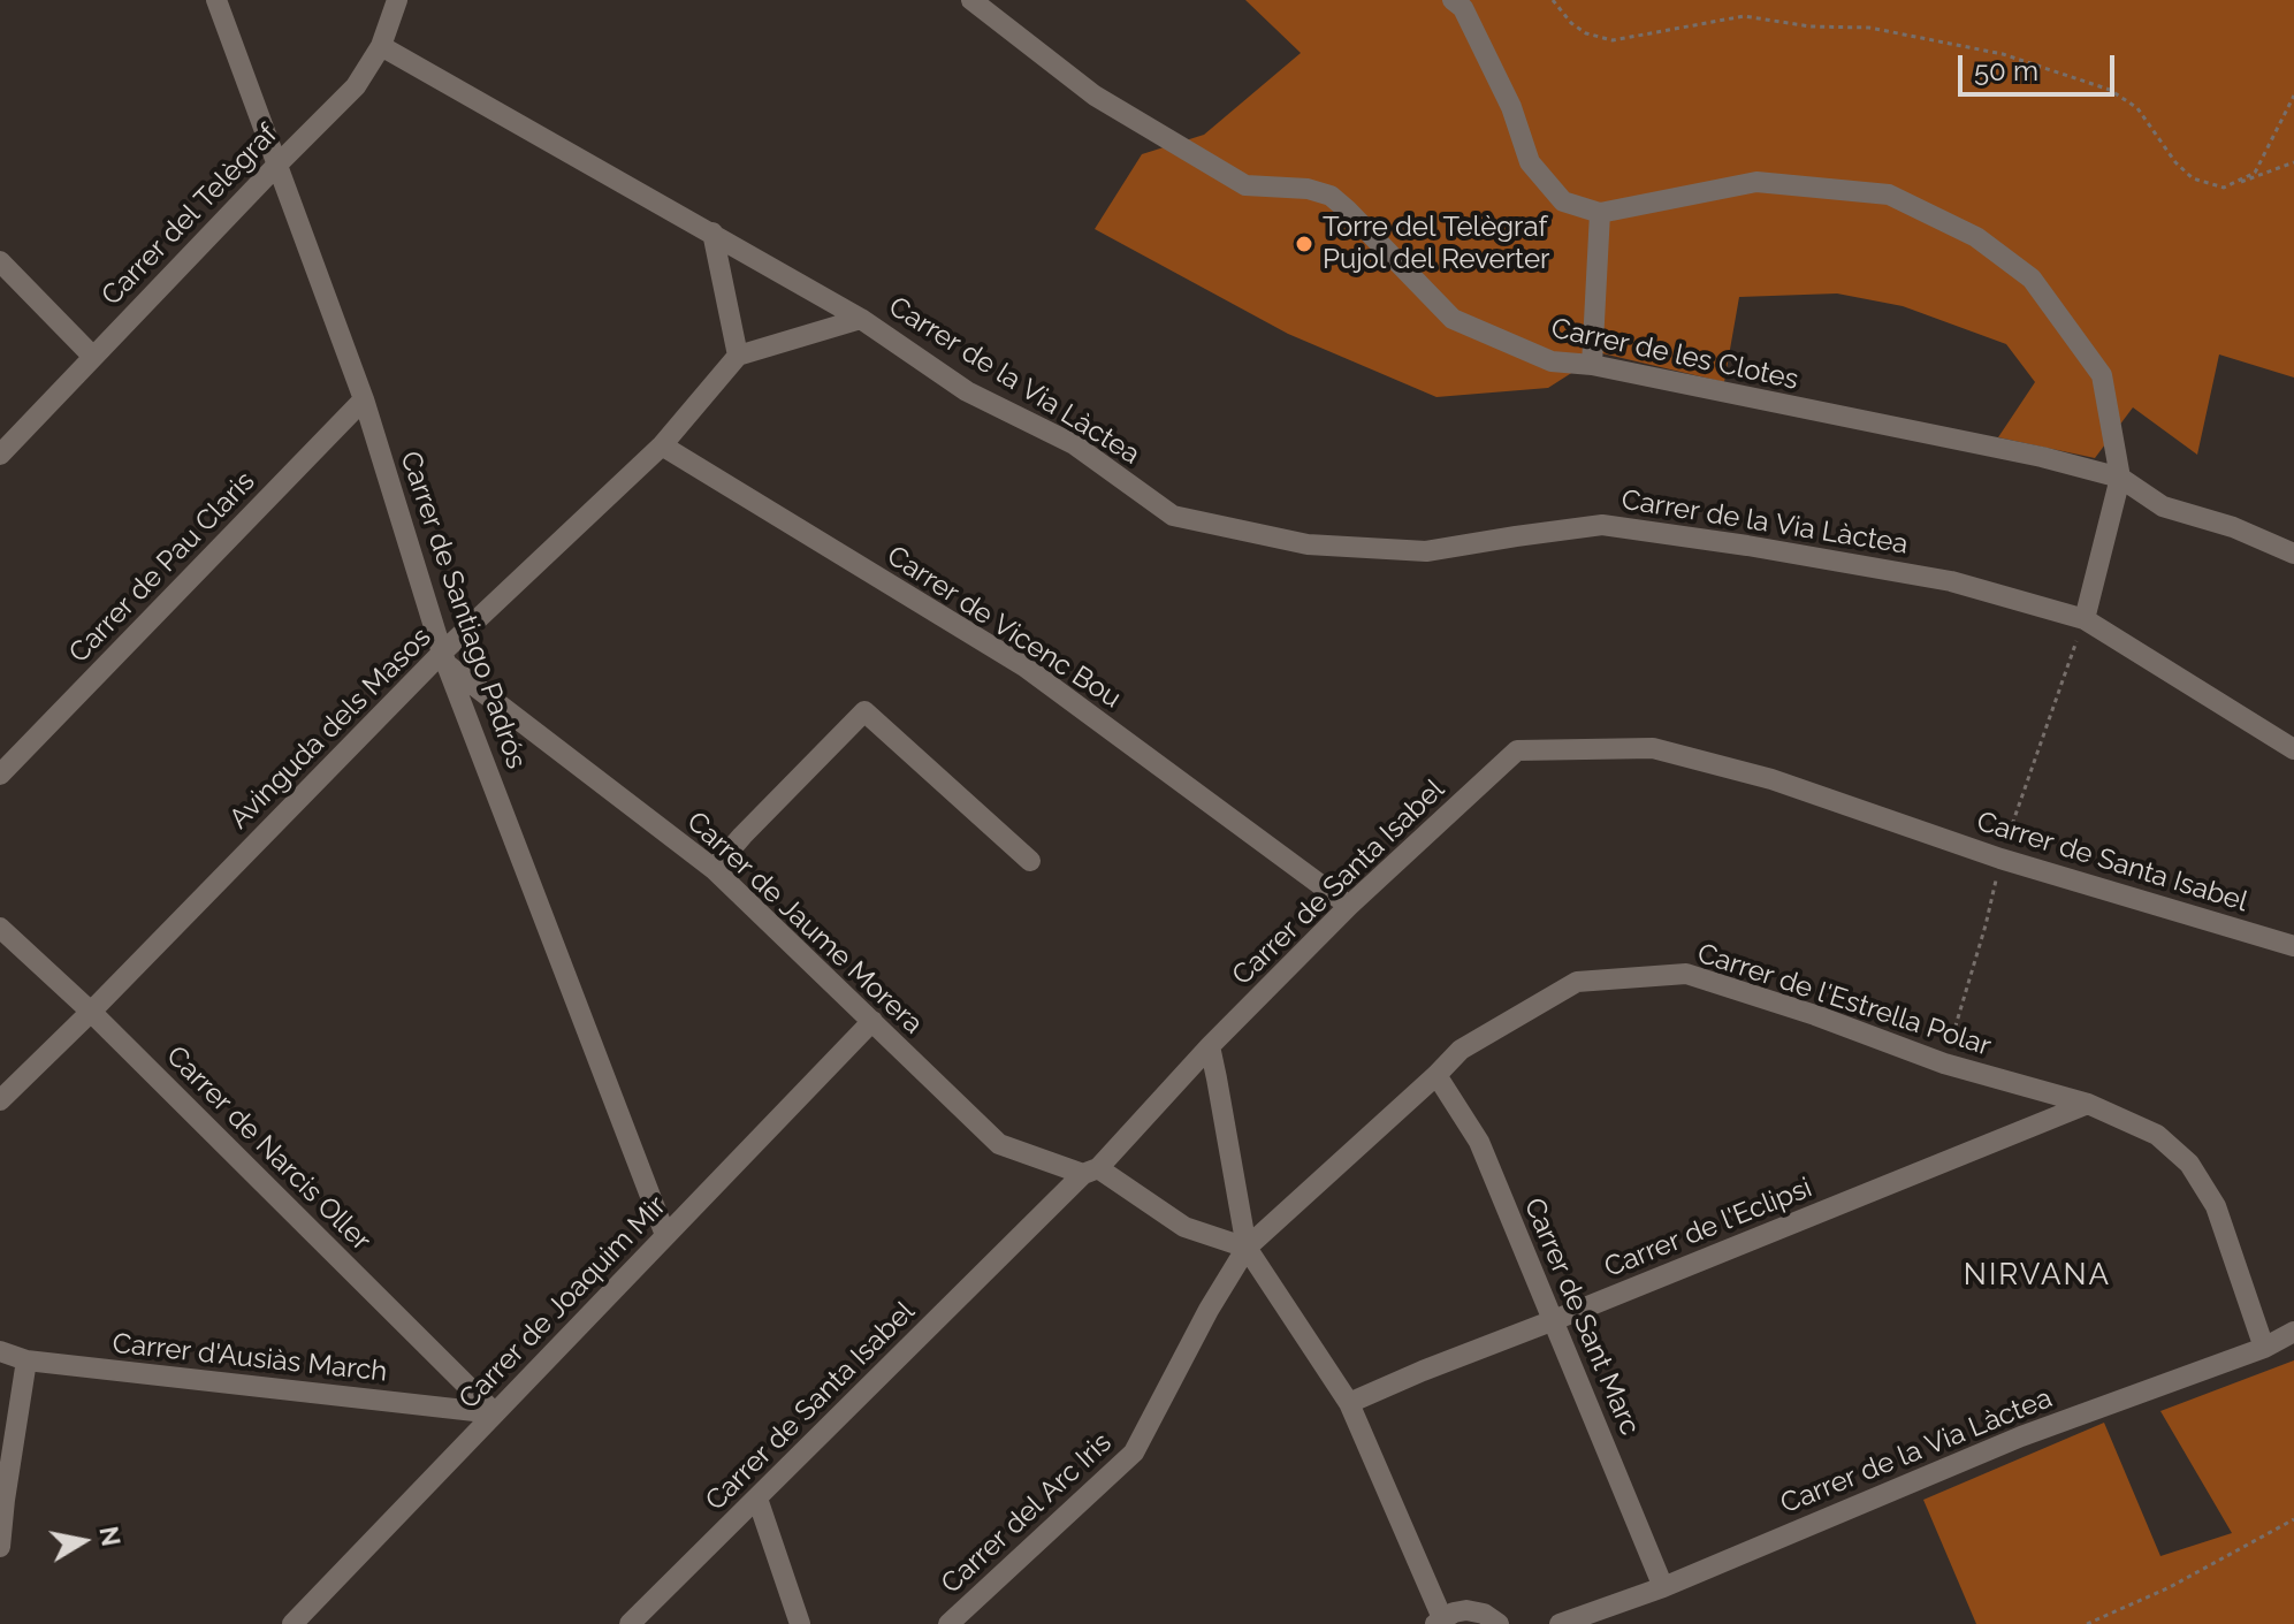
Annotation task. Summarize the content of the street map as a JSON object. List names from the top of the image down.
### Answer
{
  "streets": {
    "street": [
      "Carrer del Telègraf",
      "Carrer de les Clotes",
      "Carrer de la Via Làctea",
      "Carrer de Pau Claris",
      "Carrer de Santiago Padrós",
      "Carrer de Vicenc Bou",
      "Avinguda dels Masos",
      "Carrer de Santa Isabel",
      "Carrer de Jaume Morera",
      "Carrer de l'Estrella Polar",
      "Carrer de Narcis Oller",
      "Carrer de l'Eclipsi",
      "Carrer de Joaquim Mir",
      "Carrer de Sant Marc",
      "Carrer d'Ausiàs March",
      "Carrer del Arc Iris"
    ]
  },
  "crossings": [
    ["Carrer del Telègraf", "Carrer de la Via Làctea"],
    ["Carrer del Telègraf", "Carrer de Santiago Padrós"],
    ["Carrer de la Via Làctea", "Carrer de l'Estrella Polar"],
    ["Carrer de la Via Làctea", "Carrer de Sant Marc"],
    ["Carrer de Pau Claris", "Carrer de Santiago Padrós"],
    ["Carrer de Santiago Padrós", "Avinguda dels Masos"],
    ["Carrer de Santiago Padrós", "Carrer de Jaume Morera"],
    ["Carrer de Santiago Padrós", "Carrer de Joaquim Mir"],
    ["Carrer de Vicenc Bou", "Avinguda dels Masos"],
    ["Carrer de Vicenc Bou", "Carrer de Santa Isabel"],
    ["Avinguda dels Masos", "Carrer de Jaume Morera"],
    ["Avinguda dels Masos", "Carrer de Narcis Oller"],
    ["Carrer de Santa Isabel", "Carrer de Jaume Morera"],
    ["Carrer de Jaume Morera", "Carrer de l'Estrella Polar"],
    ["Carrer de Jaume Morera", "Carrer de Joaquim Mir"],
    ["Carrer de Jaume Morera", "Carrer del Arc Iris"],
    ["Carrer de l'Estrella Polar", "Carrer de l'Eclipsi"],
    ["Carrer de l'Estrella Polar", "Carrer de Sant Marc"],
    ["Carrer de l'Estrella Polar", "Carrer del Arc Iris"],
    ["Carrer de Narcis Oller", "Carrer de Joaquim Mir"],
    ["Carrer de Narcis Oller", "Carrer d'Ausiàs March"],
    ["Carrer de l'Eclipsi", "Carrer de Sant Marc"],
    ["Carrer de Joaquim Mir", "Carrer d'Ausiàs March"]
  ],
  "districts": ["NIRVANA"],
  "places": ["Torre del Telègraf Pujol del Reverter"],
  "scale_bar": "50 m",
  "north": "right"
}
